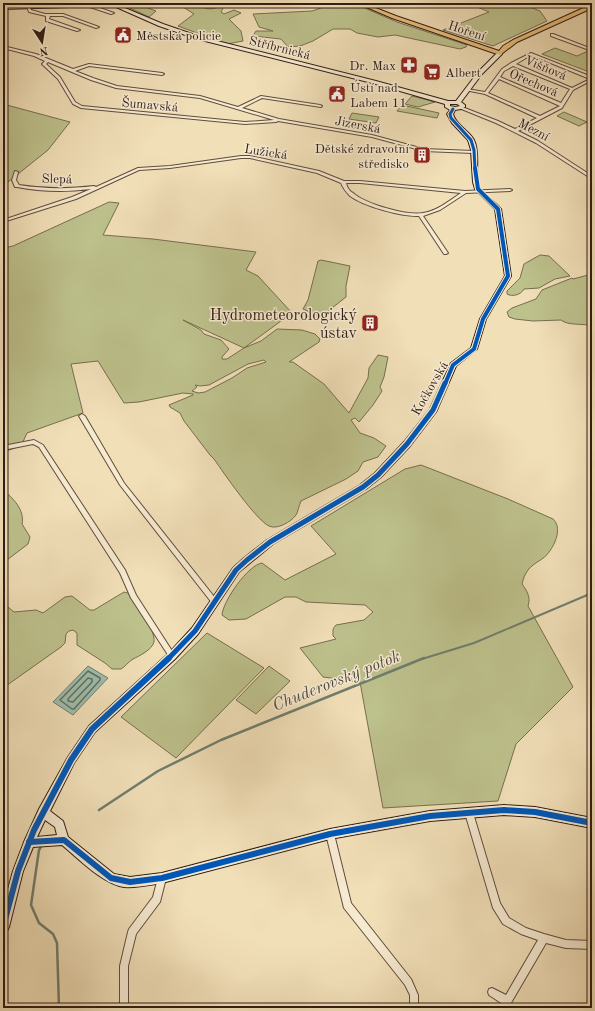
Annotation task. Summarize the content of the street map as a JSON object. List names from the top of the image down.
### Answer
{
  "streets": {
    "main road": ["Hoření"],
    "street": [
      "Stříbrnická",
      "Višňová",
      "Ořechová",
      "Šumavská",
      "Jizerská",
      "Mezní",
      "Lužická",
      "Slepá",
      "Kočkovská"
    ]
  },
  "crossings": [
    ["Šumavská", "Jizerská"],
    ["Lužická", "Slepá"],
    ["Lužická", "Kočkovská"]
  ],
  "water": ["Chuderovský potok"],
  "places": {
    "public building": ["Městská policie", "Ústí nad Labem 11"],
    "pharmacy": ["Dr. Max"],
    "supermarket": ["Albert"],
    "building": ["Dětské zdravotní středisko", "Hydrometeorologický ústav"]
  },
  "north": "bottom"
}
